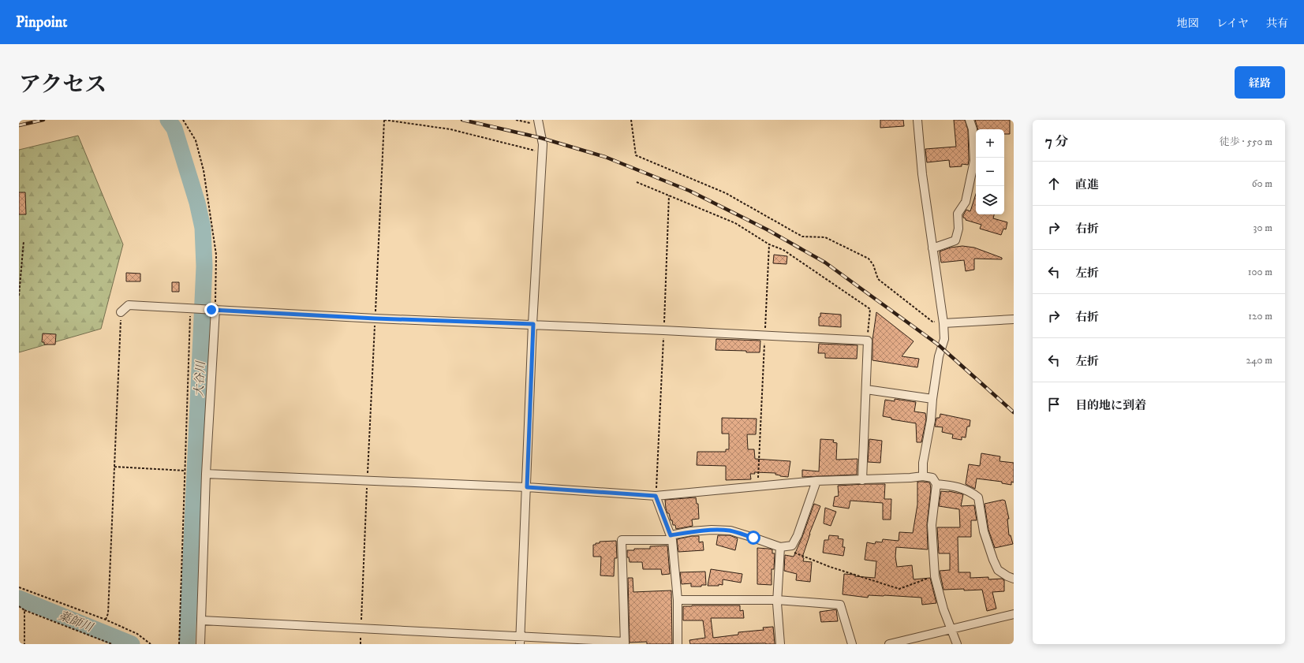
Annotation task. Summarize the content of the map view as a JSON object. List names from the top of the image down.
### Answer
{
  "water": ["大谷川", "薬師川"],
  "page": {
    "header": "Pinpoint",
    "nav": ["地図", "レイヤ", "共有"],
    "title": "アクセス",
    "buttons": "経路",
    "heading": ["7 分", "徒歩 · 550 m"],
    "map_buttons": ["+", "−"],
    "list": [
      ["直進", "60 m"],
      ["右折", "30 m"],
      ["左折", "100 m"],
      ["右折", "120 m"],
      ["左折", "240 m"],
      "目的地に到着"
    ]
  }
}
